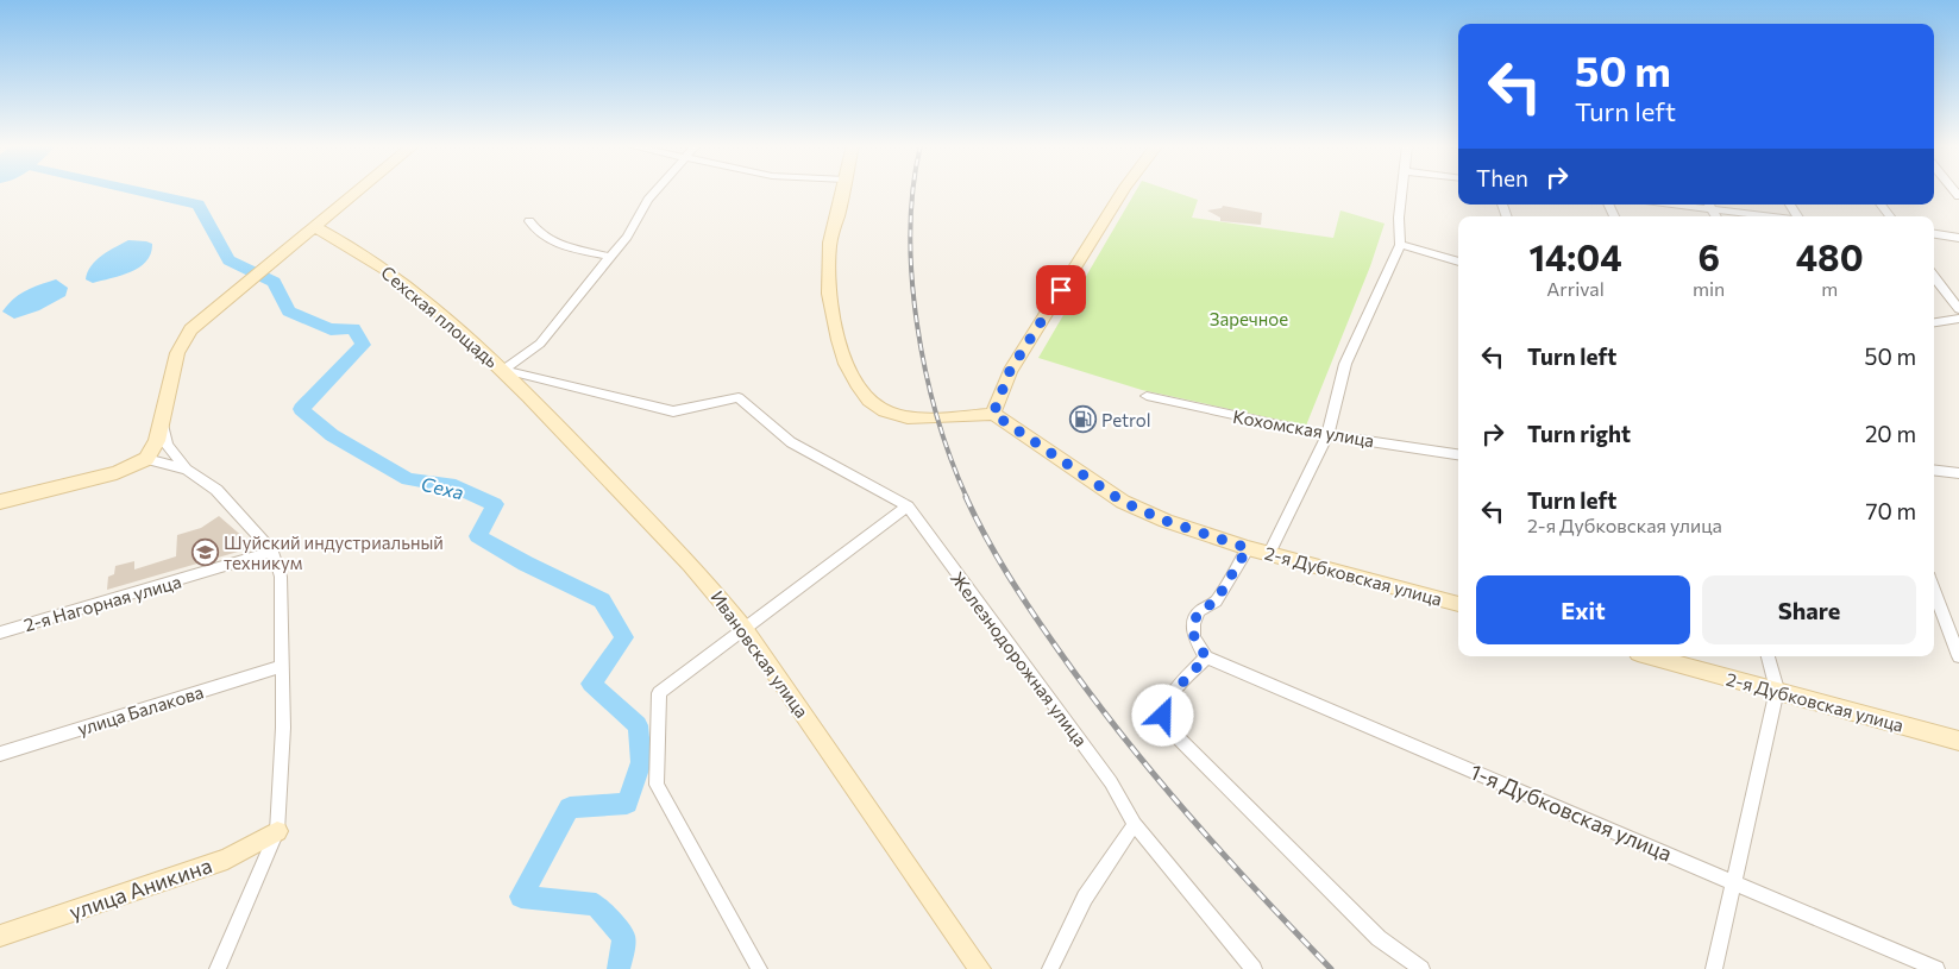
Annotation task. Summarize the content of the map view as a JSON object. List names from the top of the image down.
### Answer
{
  "streets": {
    "street": [
      "Сехская площадь",
      "Кохомская улица",
      "2-я Дубковская улица",
      "2-я Нагорная улица",
      "Ивановская улица",
      "Железнодорожная улица",
      "улица Балакова",
      "1-я Дубковская улица",
      "улица Аникина"
    ]
  },
  "crossings": [
    ["Сехская площадь", "Ивановская улица"],
    ["Сехская площадь", "Железнодорожная улица"],
    ["Ивановская улица", "Железнодорожная улица"]
  ],
  "water": ["Сеха"],
  "parks": ["Заречное"],
  "places": {
    "fuel station": ["Petrol"],
    "school or university": ["Шуйский индустриальный техникум"]
  },
  "page": {
    "turn": ["50 m", "Turn left"],
    "then": "Then",
    "eta": [
      "14:04",
      "Arrival",
      "6",
      "min",
      "480",
      "m"
    ],
    "list": [
      {
        "name": "Turn left",
        "value": "50 m"
      },
      {
        "name": "Turn right",
        "value": "20 m"
      },
      {
        "name": "Turn left",
        "note": "2-я Дубковская улица",
        "value": "70 m"
      }
    ],
    "buttons": ["Exit", "Share"]
  }
}
